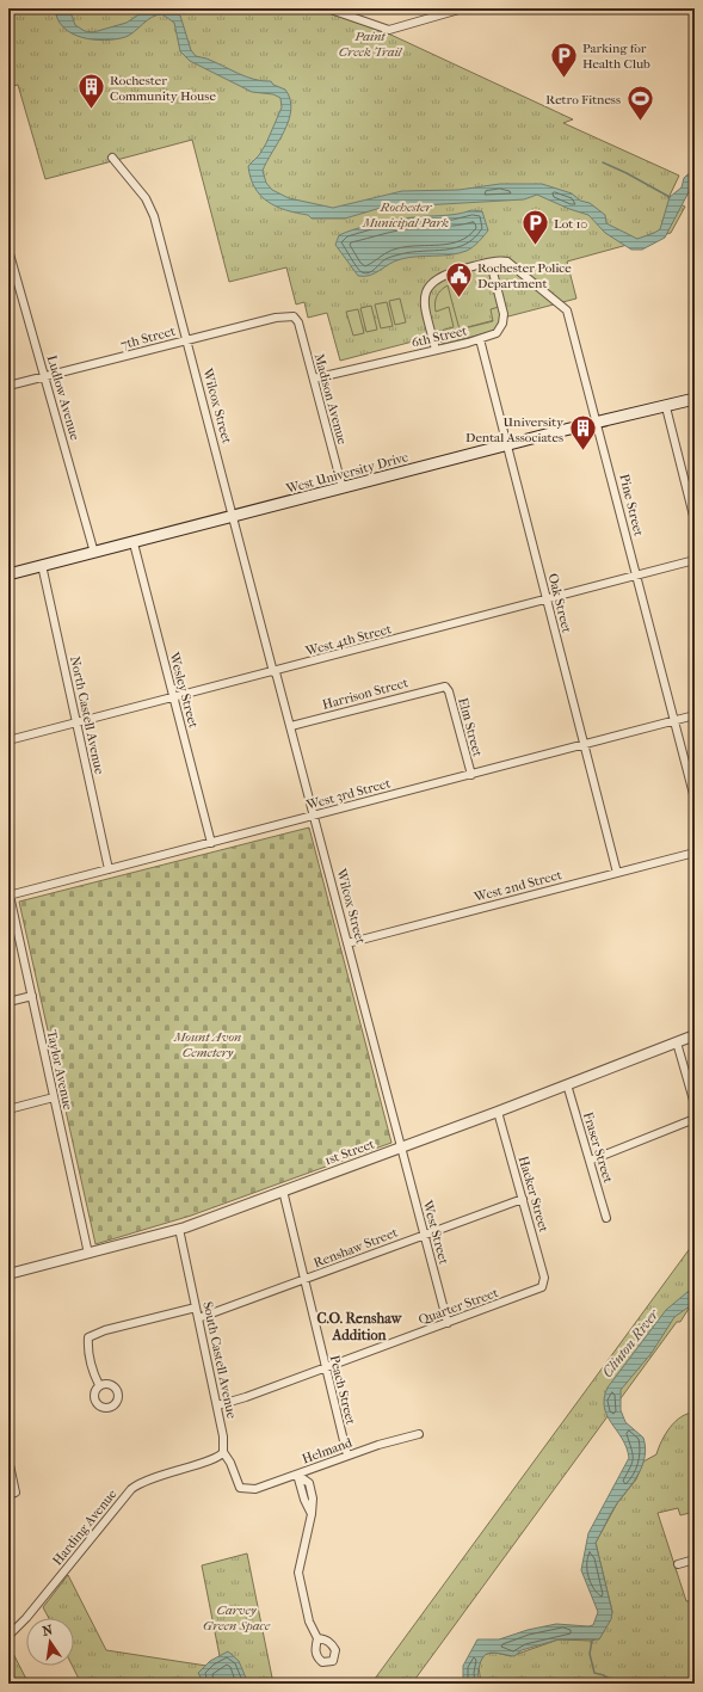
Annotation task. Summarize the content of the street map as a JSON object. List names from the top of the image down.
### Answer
{
  "streets": {
    "main road": ["West University Drive"],
    "street": [
      "6th Street",
      "7th Street",
      "Ludlow Avenue",
      "Madison Avenue",
      "Wilcox Street",
      "Pine Street",
      "Oak Street",
      "West 4th Street",
      "Wesley Street",
      "Harrison Street",
      "North Castell Avenue",
      "Elm Street",
      "West 3rd Street",
      "West 2nd Street",
      "Taylor Avenue",
      "Fraser Street",
      "1st Street",
      "Hacker Street",
      "West Street",
      "Renshaw Street",
      "Quarter Street",
      "South Castell Avenue",
      "Peach Street",
      "Helmand",
      "Harding Avenue"
    ]
  },
  "crossings": [
    ["6th Street", "Madison Avenue"],
    ["6th Street", "Pine Street"],
    ["6th Street", "Oak Street"],
    ["7th Street", "Ludlow Avenue"],
    ["7th Street", "Madison Avenue"],
    ["7th Street", "Wilcox Street"],
    ["Ludlow Avenue", "West University Drive"],
    ["Madison Avenue", "West University Drive"],
    ["Wilcox Street", "West University Drive"],
    ["Wilcox Street", "West 4th Street"],
    ["Wilcox Street", "Harrison Street"],
    ["Wilcox Street", "West 3rd Street"],
    ["Wilcox Street", "West 2nd Street"],
    ["Wilcox Street", "1st Street"],
    ["Wilcox Street", "West Street"],
    ["West University Drive", "Pine Street"],
    ["West University Drive", "Oak Street"],
    ["West University Drive", "Wesley Street"],
    ["West University Drive", "North Castell Avenue"],
    ["Pine Street", "West 4th Street"],
    ["Pine Street", "West 3rd Street"],
    ["Oak Street", "West 4th Street"],
    ["Oak Street", "West 3rd Street"],
    ["Oak Street", "West 2nd Street"],
    ["West 4th Street", "Wesley Street"],
    ["West 4th Street", "North Castell Avenue"],
    ["Wesley Street", "West 3rd Street"],
    ["Harrison Street", "Elm Street"],
    ["North Castell Avenue", "West 3rd Street"],
    ["Elm Street", "West 3rd Street"],
    ["West 3rd Street", "Taylor Avenue"],
    ["Taylor Avenue", "1st Street"],
    ["Fraser Street", "1st Street"],
    ["1st Street", "Hacker Street"],
    ["1st Street", "West Street"],
    ["1st Street", "South Castell Avenue"],
    ["1st Street", "Peach Street"],
    ["Hacker Street", "Renshaw Street"],
    ["Hacker Street", "Quarter Street"],
    ["West Street", "Renshaw Street"],
    ["West Street", "Quarter Street"],
    ["Renshaw Street", "South Castell Avenue"],
    ["Renshaw Street", "Peach Street"],
    ["Quarter Street", "South Castell Avenue"],
    ["Quarter Street", "Peach Street"],
    ["South Castell Avenue", "Helmand"],
    ["South Castell Avenue", "Harding Avenue"],
    ["Peach Street", "Helmand"]
  ],
  "districts": ["C.O. Renshaw Addition"],
  "water": ["Clinton River"],
  "parks": [
    "Paint Creek Trail",
    "Rochester Municipal Park",
    "Mount Avon Cemetery",
    "Carvey Green Space"
  ],
  "places": {
    "parking": ["Parking for Health Club", "Lot 10"],
    "building": ["Rochester Community House", "University Dental Associates"],
    "sports": ["Retro Fitness"],
    "public building": ["Rochester Police Department"]
  },
  "north": "top"
}
